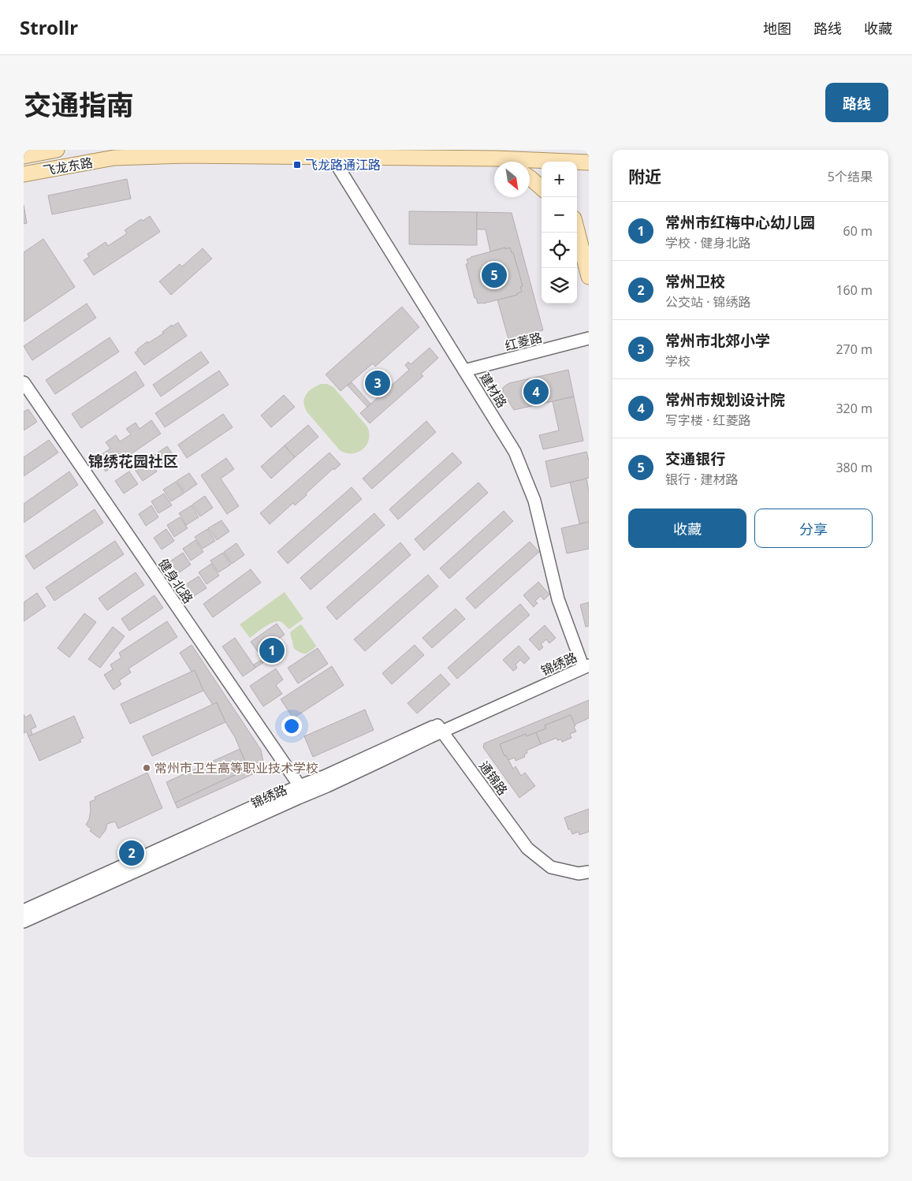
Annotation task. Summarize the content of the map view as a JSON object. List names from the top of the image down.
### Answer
{
  "streets": {
    "main road": ["飞龙东路"],
    "street": [
      "红菱路",
      "建材路",
      "健身北路",
      "锦绣路",
      "通锦路"
    ]
  },
  "crossings": [
    ["飞龙东路", "建材路"],
    ["红菱路", "建材路"],
    ["建材路", "锦绣路"],
    ["健身北路", "锦绣路"],
    ["锦绣路", "通锦路"]
  ],
  "districts": ["锦绣花园社区"],
  "places": {
    "transit": ["飞龙路通江路"],
    "other": ["常州市卫生高等职业技术学校"]
  },
  "north": "bottom right",
  "page": {
    "header": "Strollr",
    "nav": ["地图", "路线", "收藏"],
    "title": "交通指南",
    "buttons": [
      "路线",
      ["收藏", "分享"]
    ],
    "heading": ["附近", "5个结果"],
    "map_buttons": ["+", "−"],
    "list": [
      {
        "mark": "1",
        "name": "常州市红梅中心幼儿园",
        "note": "学校 · 健身北路",
        "value": "60 m"
      },
      {
        "mark": "2",
        "name": "常州卫校",
        "note": "公交站 · 锦绣路",
        "value": "160 m"
      },
      {
        "mark": "3",
        "name": "常州市北郊小学",
        "note": "学校",
        "value": "270 m"
      },
      {
        "mark": "4",
        "name": "常州市规划设计院",
        "note": "写字楼 · 红菱路",
        "value": "320 m"
      },
      {
        "mark": "5",
        "name": "交通银行",
        "note": "银行 · 建材路",
        "value": "380 m"
      }
    ],
    "pins": [
      "5",
      "3",
      "4",
      "1",
      "2"
    ]
  }
}
